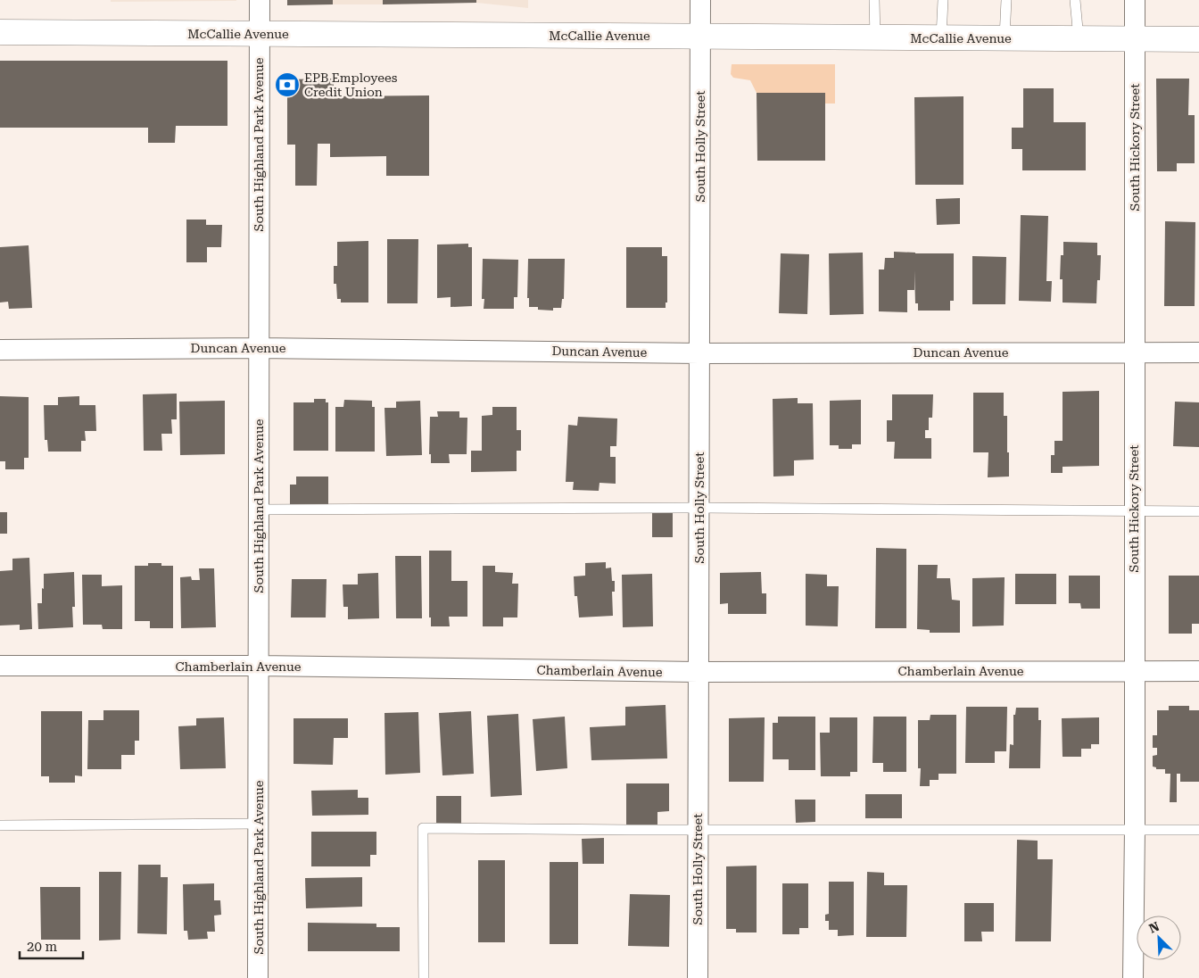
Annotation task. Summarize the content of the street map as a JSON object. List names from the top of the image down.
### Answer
{
  "streets": {
    "main road": ["McCallie Avenue"],
    "street": [
      "South Highland Park Avenue",
      "South Holly Street",
      "South Hickory Street",
      "Duncan Avenue",
      "Chamberlain Avenue"
    ]
  },
  "crossings": [
    ["McCallie Avenue", "South Highland Park Avenue"],
    ["McCallie Avenue", "South Holly Street"],
    ["McCallie Avenue", "South Hickory Street"],
    ["South Highland Park Avenue", "Duncan Avenue"],
    ["South Highland Park Avenue", "Chamberlain Avenue"],
    ["South Holly Street", "Duncan Avenue"],
    ["South Holly Street", "Chamberlain Avenue"],
    ["South Hickory Street", "Duncan Avenue"],
    ["South Hickory Street", "Chamberlain Avenue"]
  ],
  "places": {
    "bank": ["EPB Employees Credit Union"]
  },
  "scale_bar": "20 m",
  "north": "top left"
}
